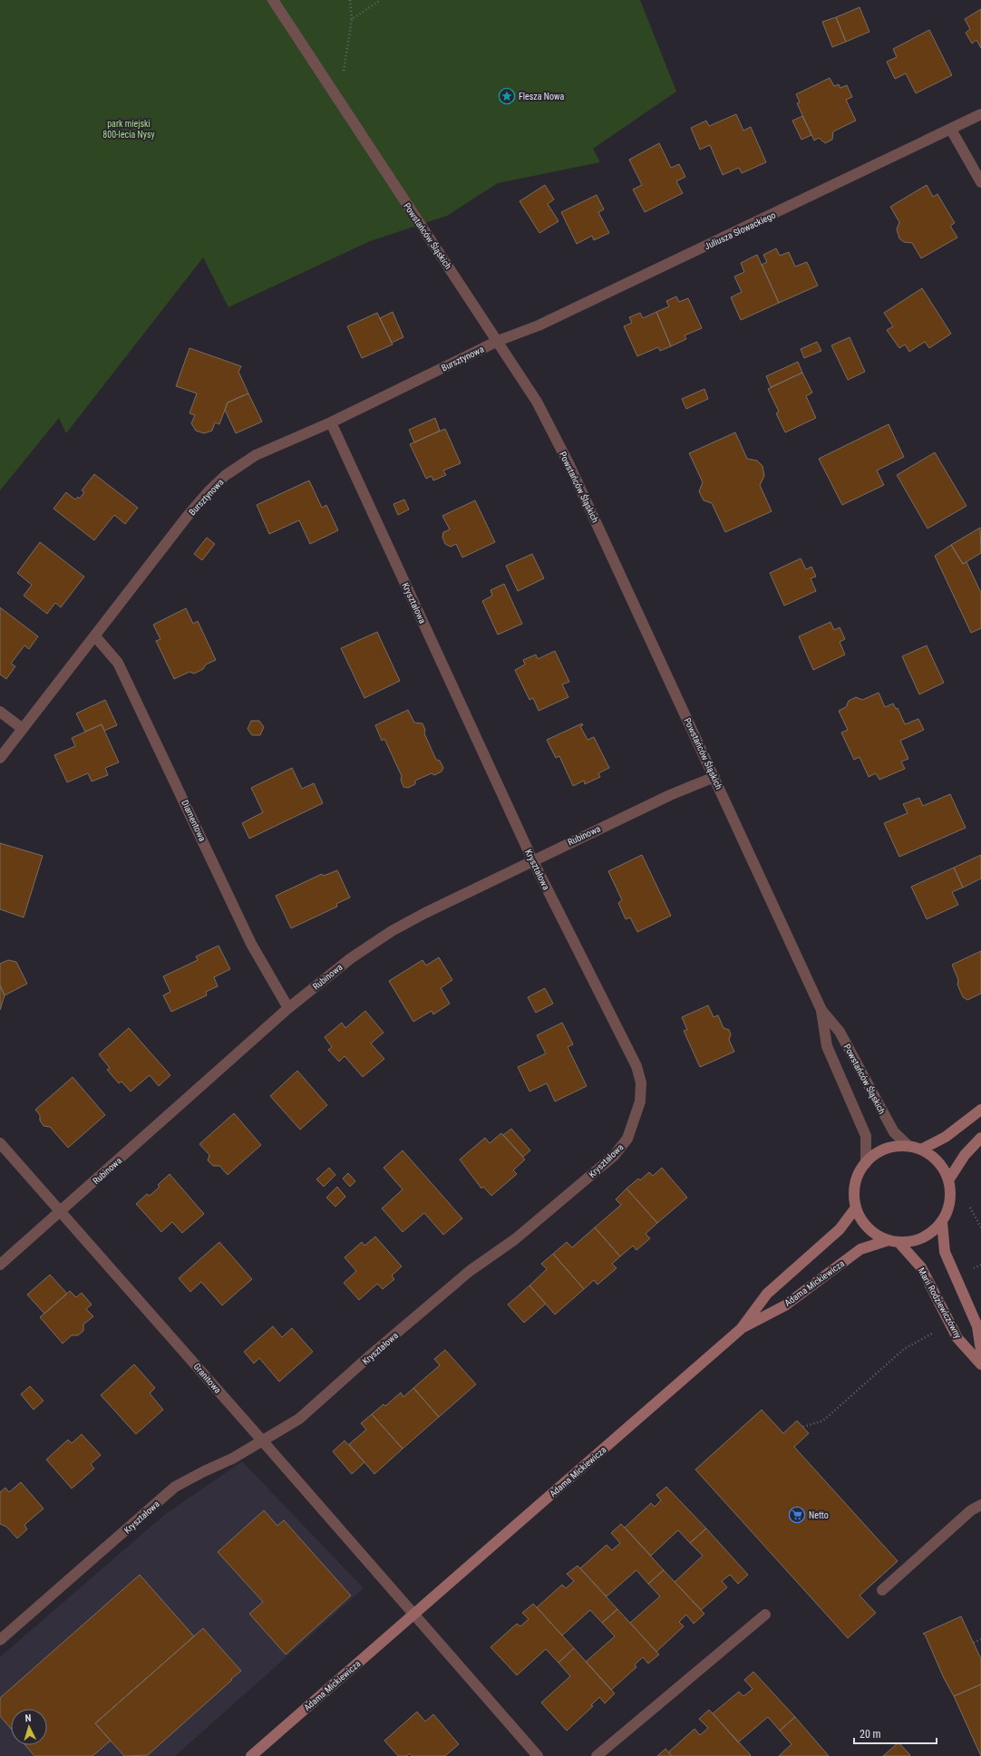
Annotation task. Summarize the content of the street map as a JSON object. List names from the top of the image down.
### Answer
{
  "streets": {
    "street": [
      "Juliusza Słowackiego",
      "Powstańców Śląskich",
      "Bursztynowa",
      "Kryształowa",
      "Diamentowa",
      "Rubinowa",
      "Adama Mickiewicza",
      "Marii Rodziewiczówny",
      "Granitowa"
    ]
  },
  "crossings": [
    ["Juliusza Słowackiego", "Powstańców Śląskich"],
    ["Juliusza Słowackiego", "Bursztynowa"],
    ["Powstańców Śląskich", "Bursztynowa"],
    ["Powstańców Śląskich", "Rubinowa"],
    ["Powstańców Śląskich", "Adama Mickiewicza"],
    ["Powstańców Śląskich", "Marii Rodziewiczówny"],
    ["Bursztynowa", "Kryształowa"],
    ["Bursztynowa", "Diamentowa"],
    ["Kryształowa", "Rubinowa"],
    ["Kryształowa", "Granitowa"],
    ["Diamentowa", "Rubinowa"],
    ["Rubinowa", "Granitowa"],
    ["Adama Mickiewicza", "Marii Rodziewiczówny"],
    ["Adama Mickiewicza", "Granitowa"]
  ],
  "parks": ["park miejski 800-lecia Nysy"],
  "places": {
    "place": ["Flesza Nowa"],
    "supermarket": ["Netto"]
  },
  "scale_bar": "20 m",
  "north": "top"
}
